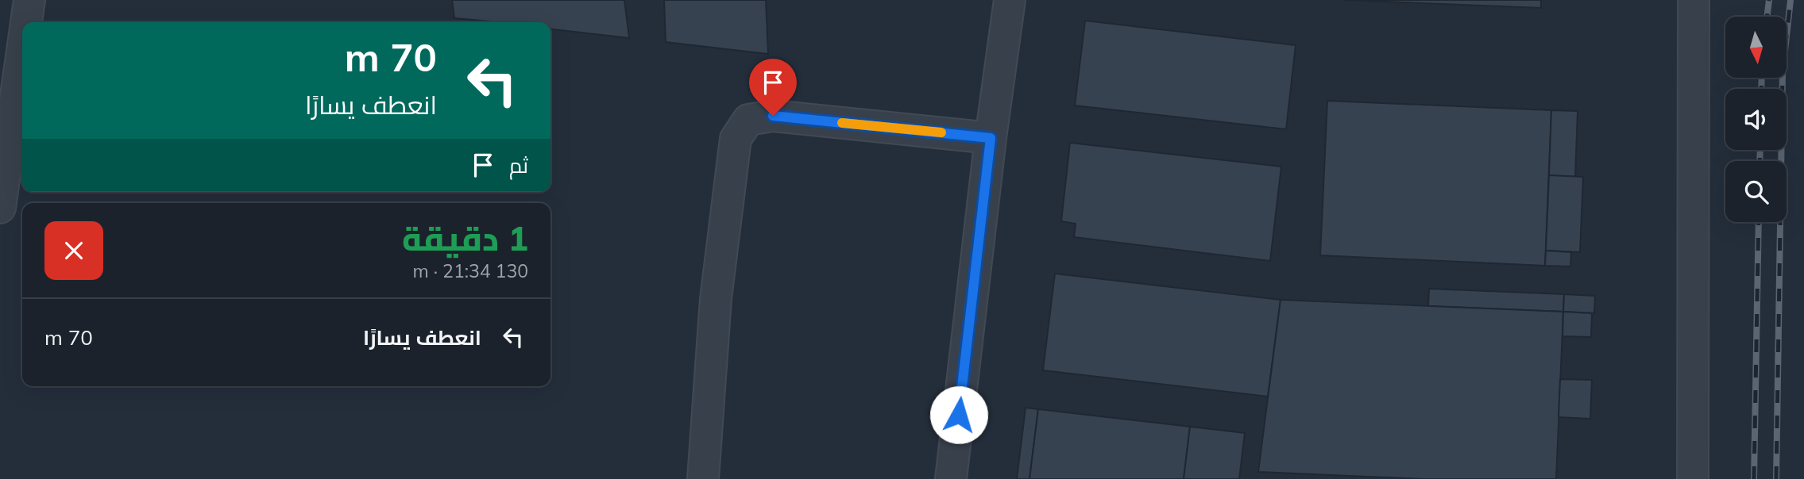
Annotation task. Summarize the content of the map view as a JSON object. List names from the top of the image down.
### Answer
{
  "north": "bottom",
  "page": {
    "turn": ["70 m", "انعطف يسارًا"],
    "then": "ثم",
    "heading": ["1 دقيقة", "130 m · 21:34"],
    "list": [
      {
        "name": "انعطف يسارًا",
        "value": "70 m"
      }
    ]
  }
}
